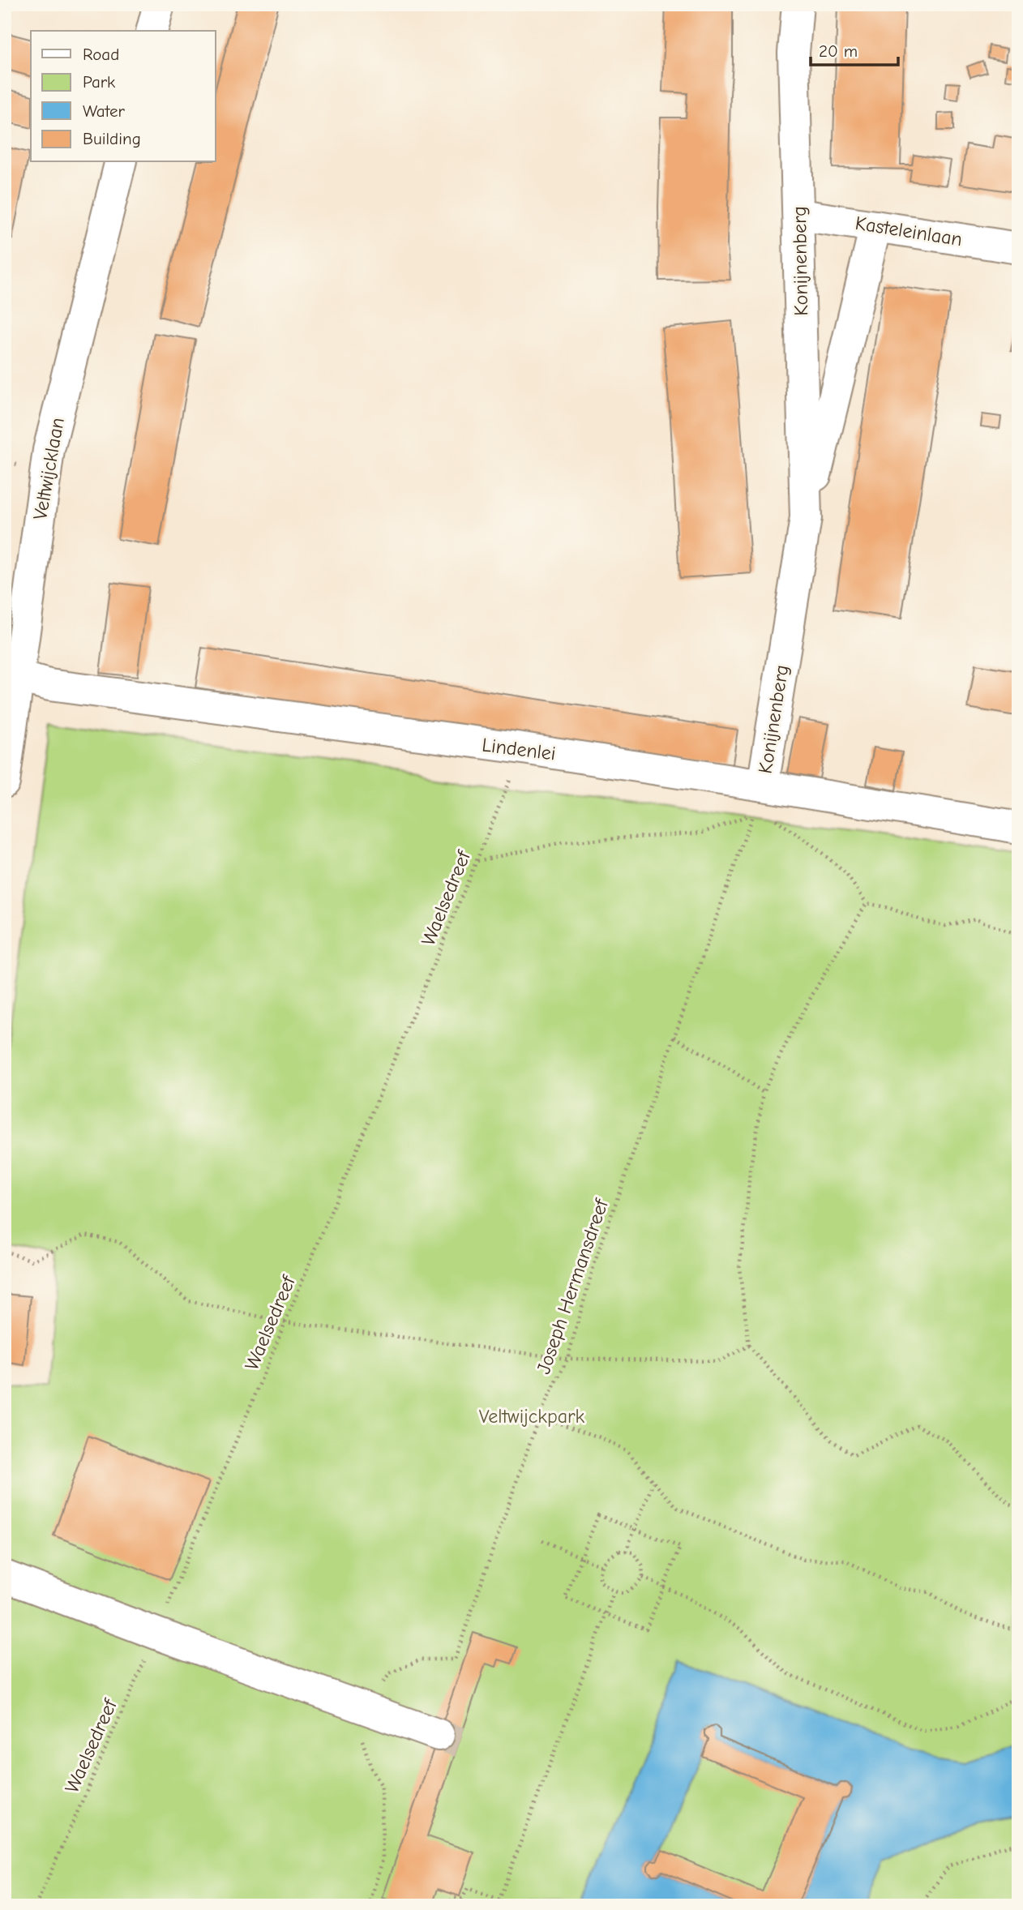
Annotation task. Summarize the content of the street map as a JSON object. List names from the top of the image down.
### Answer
{
  "streets": {
    "street": [
      "Kasteleinlaan",
      "Konijnenberg",
      "Veltwijcklaan",
      "Lindenlei"
    ],
    "path": ["Waelsedreef", "Joseph Hermansdreef"]
  },
  "crossings": [
    ["Kasteleinlaan", "Konijnenberg"],
    ["Konijnenberg", "Lindenlei"],
    ["Veltwijcklaan", "Lindenlei"],
    ["Lindenlei", "Waelsedreef"],
    ["Waelsedreef", "Joseph Hermansdreef"]
  ],
  "parks": ["Veltwijckpark"],
  "legend": [
    "Road",
    "Park",
    "Water",
    "Building"
  ],
  "scale_bar": "20 m"
}
